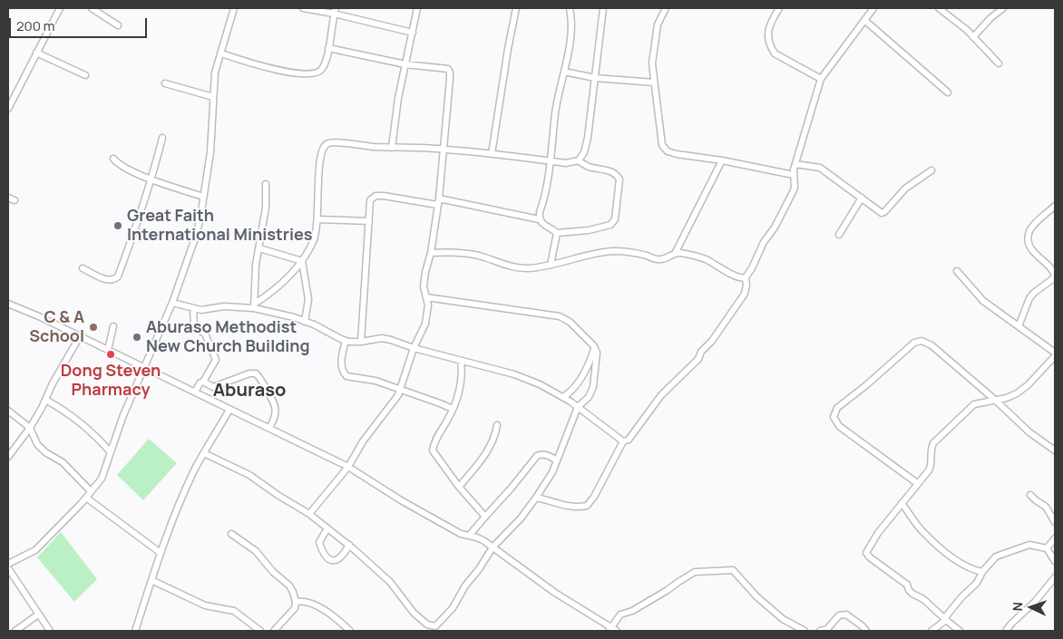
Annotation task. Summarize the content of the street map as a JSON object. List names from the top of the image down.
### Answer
{
  "districts": ["Aburaso"],
  "places": [
    "Great Faith International Ministries",
    "C & A School",
    "Aburaso Methodist New Church Building",
    "Dong Steven Pharmacy"
  ],
  "scale_bar": "200 m",
  "north": "left"
}
